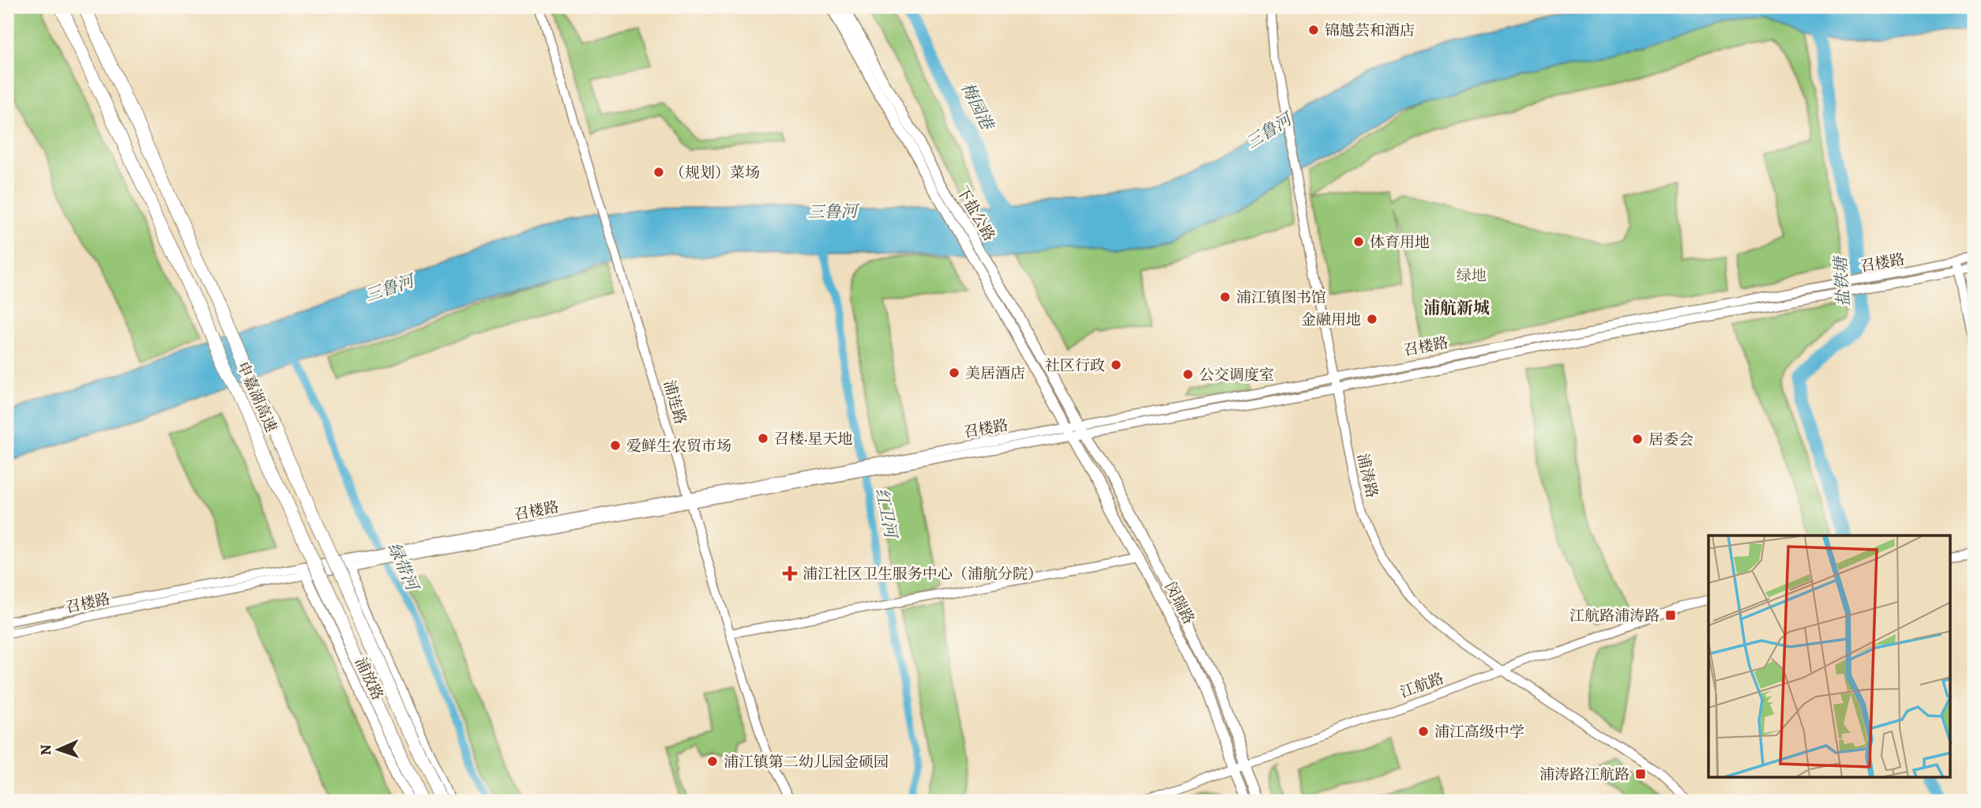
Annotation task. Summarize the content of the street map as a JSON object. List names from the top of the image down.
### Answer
{
  "streets": {
    "highway": ["申嘉湖高速"],
    "main road": ["下盐公路", "闵瑞路", "浦放路"],
    "street": [
      "召楼路",
      "浦连路",
      "浦涛路",
      "江航路"
    ]
  },
  "crossings": [
    ["下盐公路", "召楼路"],
    ["下盐公路", "闵瑞路"],
    ["召楼路", "浦连路"],
    ["召楼路", "浦涛路"],
    ["召楼路", "闵瑞路"],
    ["召楼路", "浦放路"],
    ["浦涛路", "江航路"],
    ["闵瑞路", "江航路"]
  ],
  "districts": ["浦航新城"],
  "water": [
    "梅园港",
    "三鲁河",
    "盐铁塘",
    "红卫河",
    "绿带河"
  ],
  "parks": ["绿地"],
  "places": {
    "other": [
      "锦越芸和酒店",
      "（规划）菜场",
      "体育用地",
      "浦江镇图书馆",
      "金融用地",
      "社区行政",
      "美居酒店",
      "公交调度室",
      "召楼·星天地",
      "居委会",
      "爱鲜生农贸市场",
      "浦江高级中学",
      "浦江镇第二幼儿园金硕园"
    ],
    "health": ["浦江社区卫生服务中心（浦航分院）"],
    "transit": ["江航路浦涛路", "浦涛路江航路"]
  },
  "north": "left"
}
